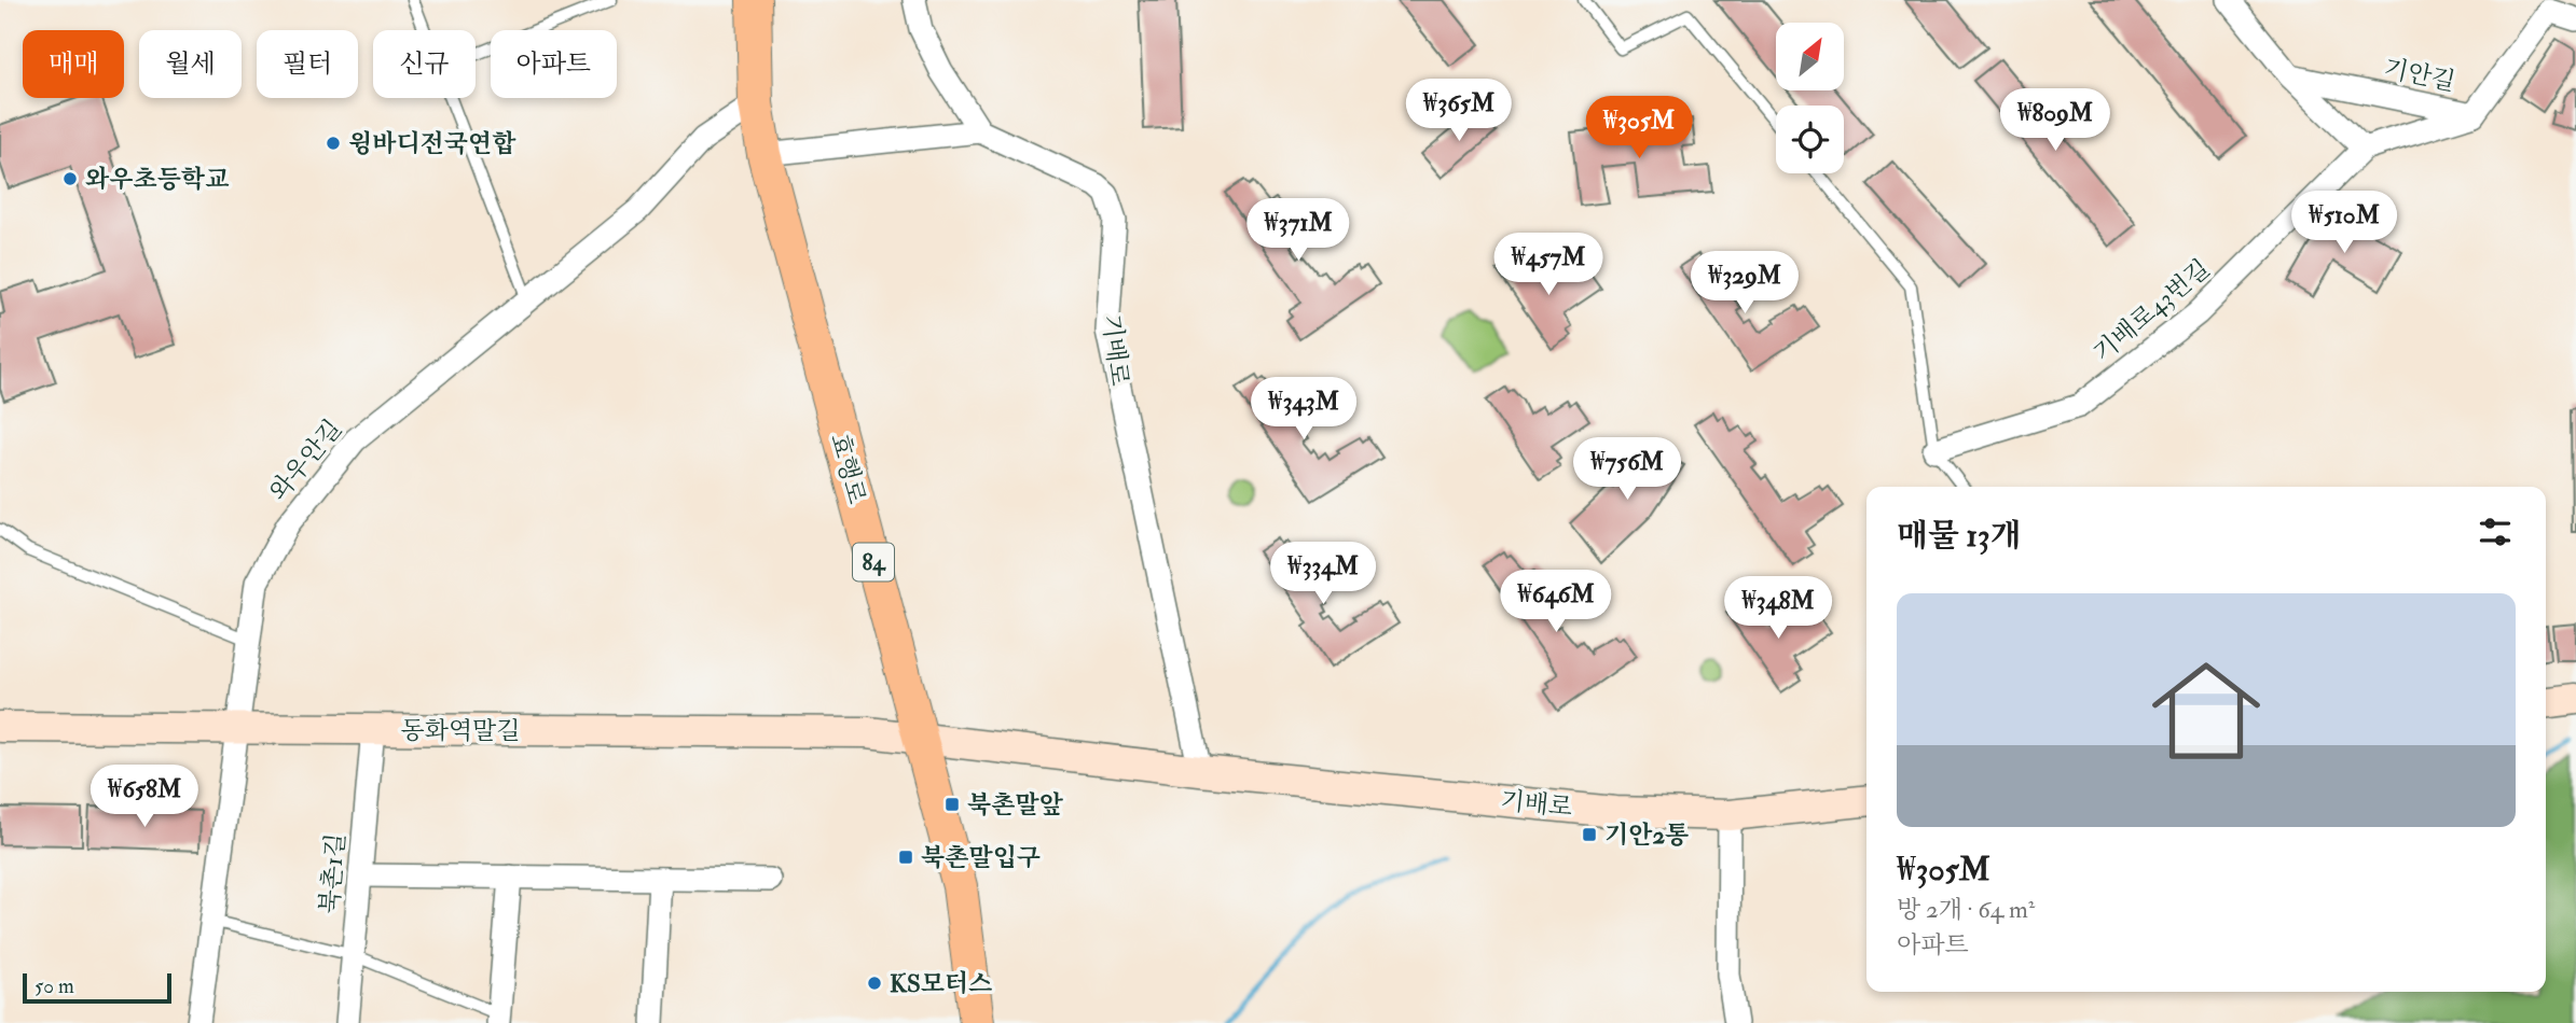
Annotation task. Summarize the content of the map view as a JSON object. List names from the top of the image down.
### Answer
{
  "streets": {
    "main road": ["효행로", "84"],
    "street": [
      "기안길",
      "기배로43번길",
      "기배로",
      "와우안길",
      "동화역말길",
      "북촌1길"
    ]
  },
  "crossings": [
    ["기배로", "효행로"],
    ["기배로", "동화역말길"],
    ["와우안길", "효행로"],
    ["와우안길", "동화역말길"],
    ["효행로", "동화역말길"],
    ["동화역말길", "북촌1길"]
  ],
  "places": {
    "other": ["윙바디전국연합", "와우초등학교", "KS모터스"],
    "transit": ["북촌말앞", "기안2통", "북촌말입구"]
  },
  "scale_bar": "50 m",
  "north": "top right",
  "page": {
    "chip": [
      "매매",
      "월세",
      "필터",
      "신규",
      "아파트"
    ],
    "price": [
      "₩365M",
      "₩809M",
      "₩305M",
      "₩510M",
      "₩371M",
      "₩457M",
      "₩329M",
      "₩343M",
      "₩756M",
      "₩334M",
      "₩646M",
      "₩348M",
      "₩658M"
    ],
    "heading": "매물 13개",
    "list": [
      {
        "name": "₩305M",
        "note": "방 2개 · 64 m² · 아파트"
      }
    ],
    "scale": "50 m"
  }
}
